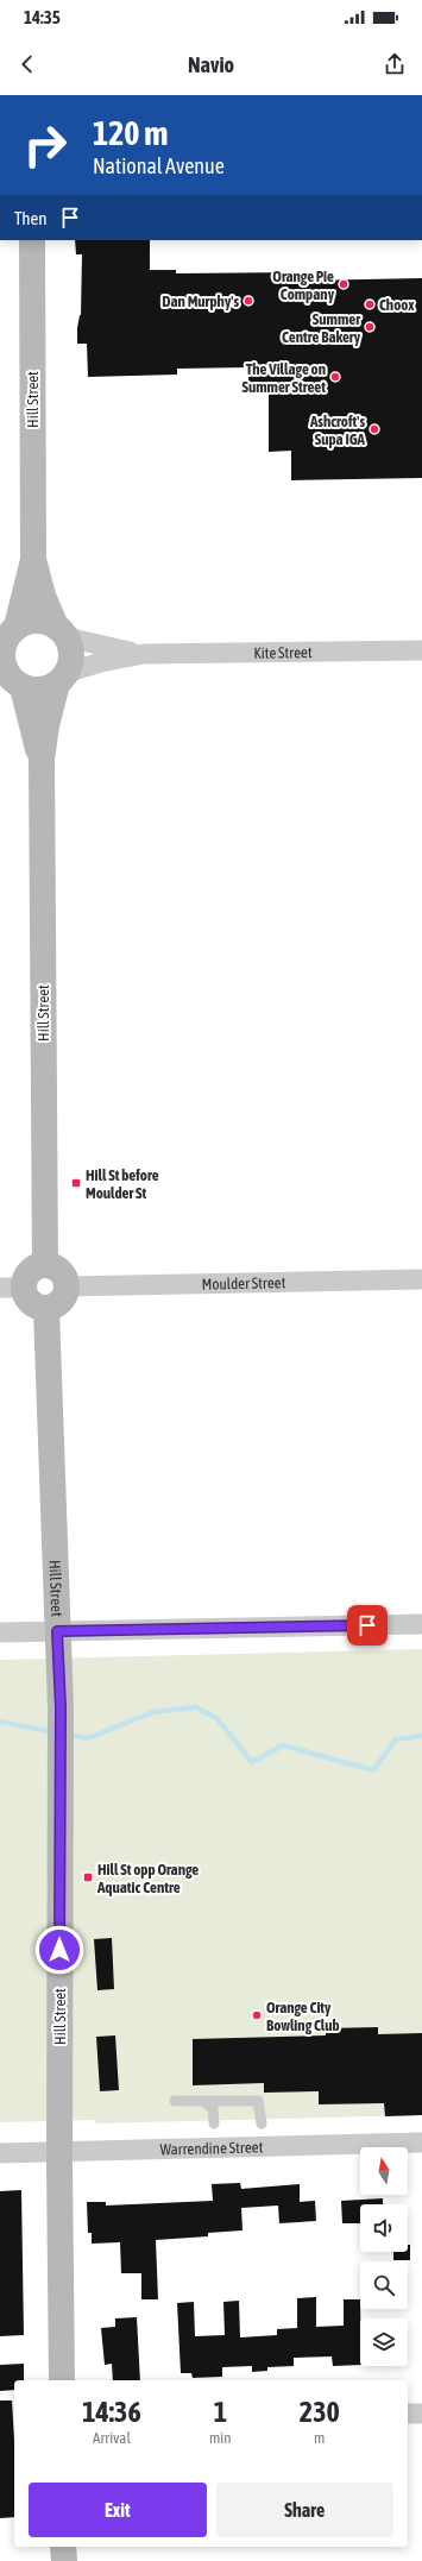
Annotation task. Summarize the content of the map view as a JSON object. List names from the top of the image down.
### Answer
{
  "streets": {
    "street": [
      "Hill Street",
      "Kite Street",
      "Moulder Street",
      "Warrendine Street"
    ]
  },
  "crossings": [
    ["Hill Street", "Kite Street"],
    ["Hill Street", "Moulder Street"],
    ["Hill Street", "Warrendine Street"]
  ],
  "places": {
    "other": [
      "Orange Pie Company",
      "Dan Murphy's",
      "Choox",
      "Summer Centre Bakery",
      "The Village on Summer Street",
      "Ashcroft's Supa IGA",
      "Orange City Bowling Club"
    ],
    "transit": ["Hill St before Moulder St", "Hill St opp Orange Aquatic Centre"]
  },
  "north": "top",
  "page": {
    "status": "14:35",
    "header": "Navio",
    "turn": ["120 m", "National Avenue"],
    "then": "Then",
    "eta": [
      "14:36",
      "Arrival",
      "1",
      "min",
      "230",
      "m"
    ],
    "buttons": ["Exit", "Share"]
  }
}
